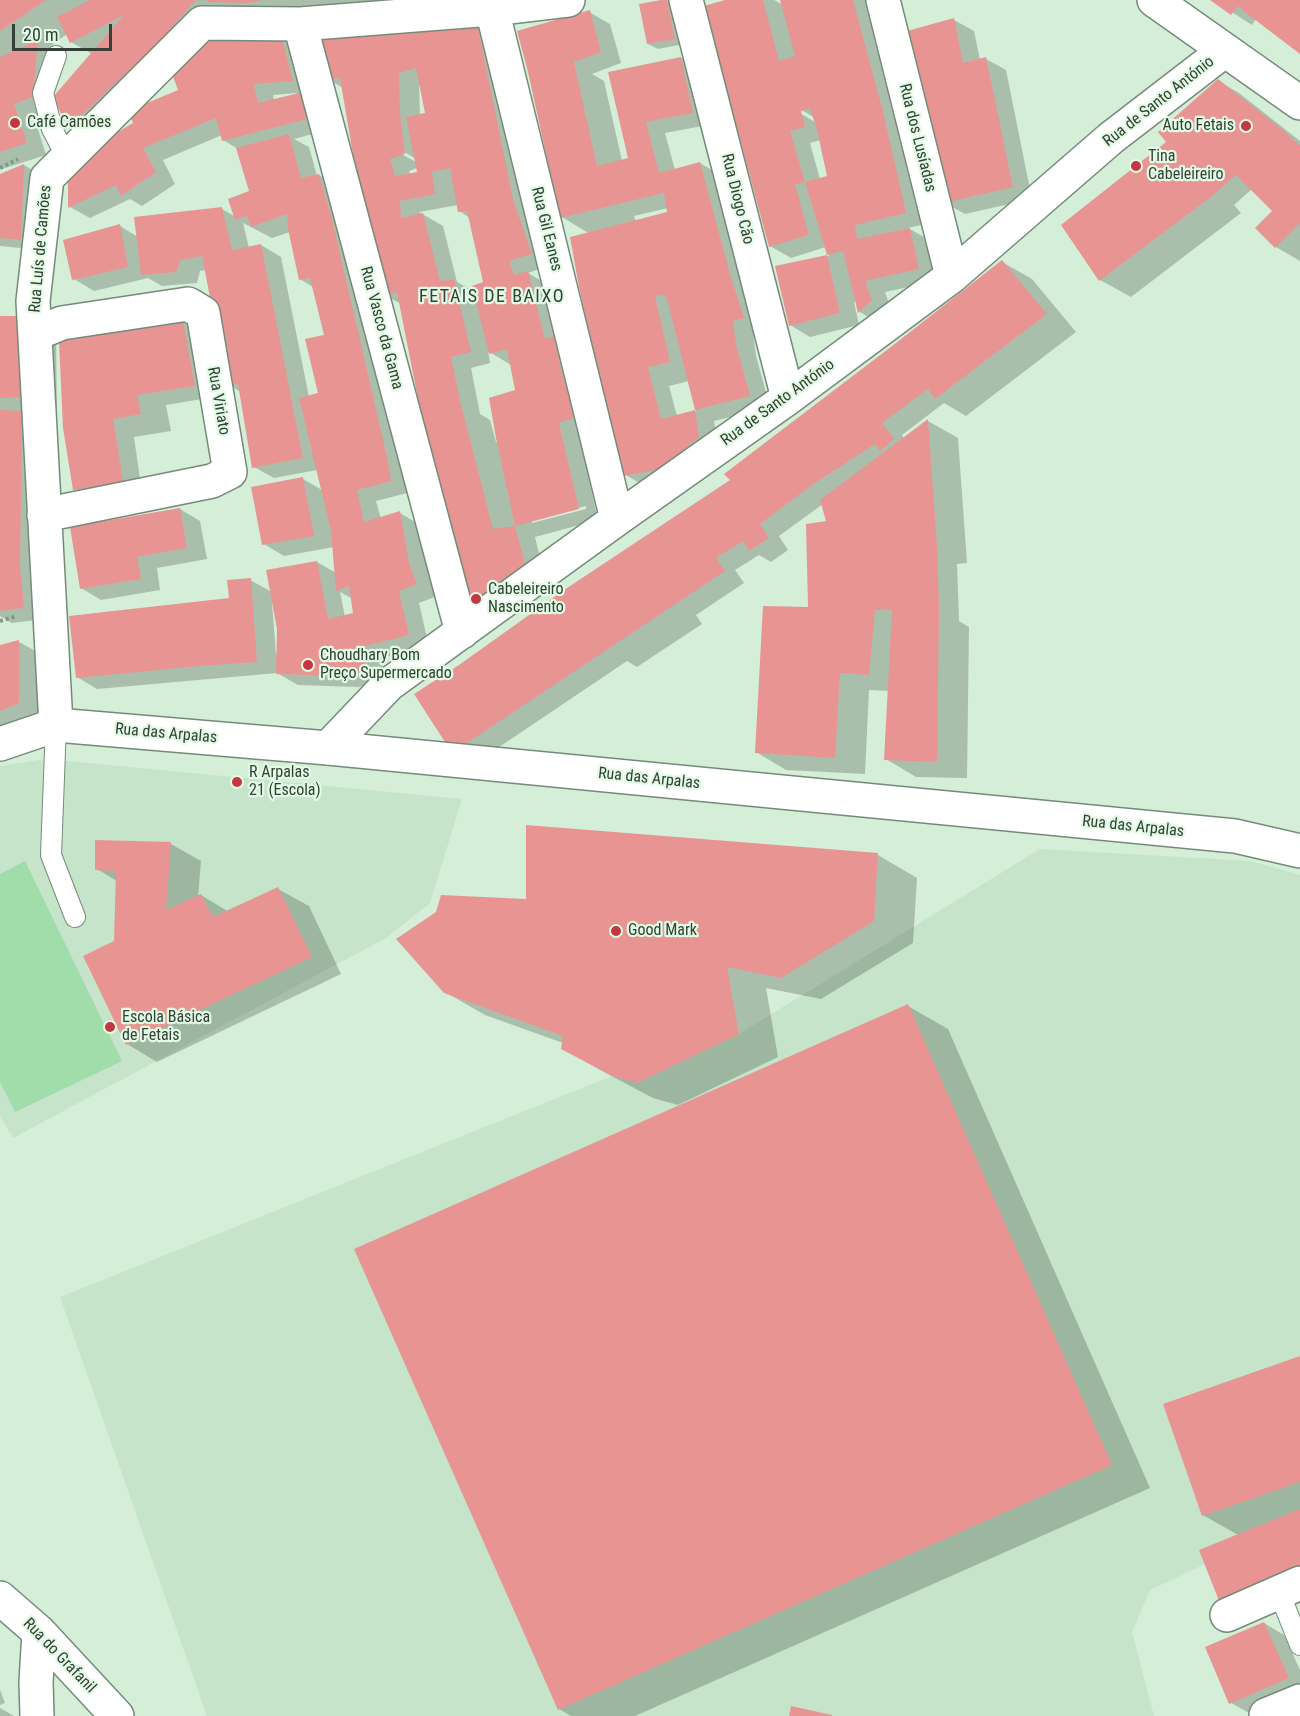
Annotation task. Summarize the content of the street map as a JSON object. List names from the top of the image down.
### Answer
{
  "streets": {
    "street": [
      "Rua de Santo António",
      "Rua dos Lusíadas",
      "Rua Diogo Cão",
      "Rua Gil Eanes",
      "Rua Luís de Camões",
      "Rua Vasco da Gama",
      "Rua Viriato",
      "Rua das Arpalas",
      "Rua do Grafanil"
    ]
  },
  "crossings": [
    ["Rua de Santo António", "Rua dos Lusíadas"],
    ["Rua de Santo António", "Rua Diogo Cão"],
    ["Rua de Santo António", "Rua Gil Eanes"],
    ["Rua de Santo António", "Rua Vasco da Gama"],
    ["Rua de Santo António", "Rua das Arpalas"],
    ["Rua Gil Eanes", "Rua Luís de Camões"],
    ["Rua Luís de Camões", "Rua Vasco da Gama"],
    ["Rua Luís de Camões", "Rua Viriato"],
    ["Rua Luís de Camões", "Rua das Arpalas"]
  ],
  "districts": ["FETAIS DE BAIXO"],
  "places": [
    "Café Camões",
    "Auto Fetais",
    "Tina Cabeleireiro",
    "Cabeleireiro Nascimento",
    "Choudhary Bom Preço Supermercado",
    "R Arpalas 21 (Escola)",
    "Good Mark",
    "Escola Básica de Fetais"
  ],
  "scale_bar": "20 m"
}
